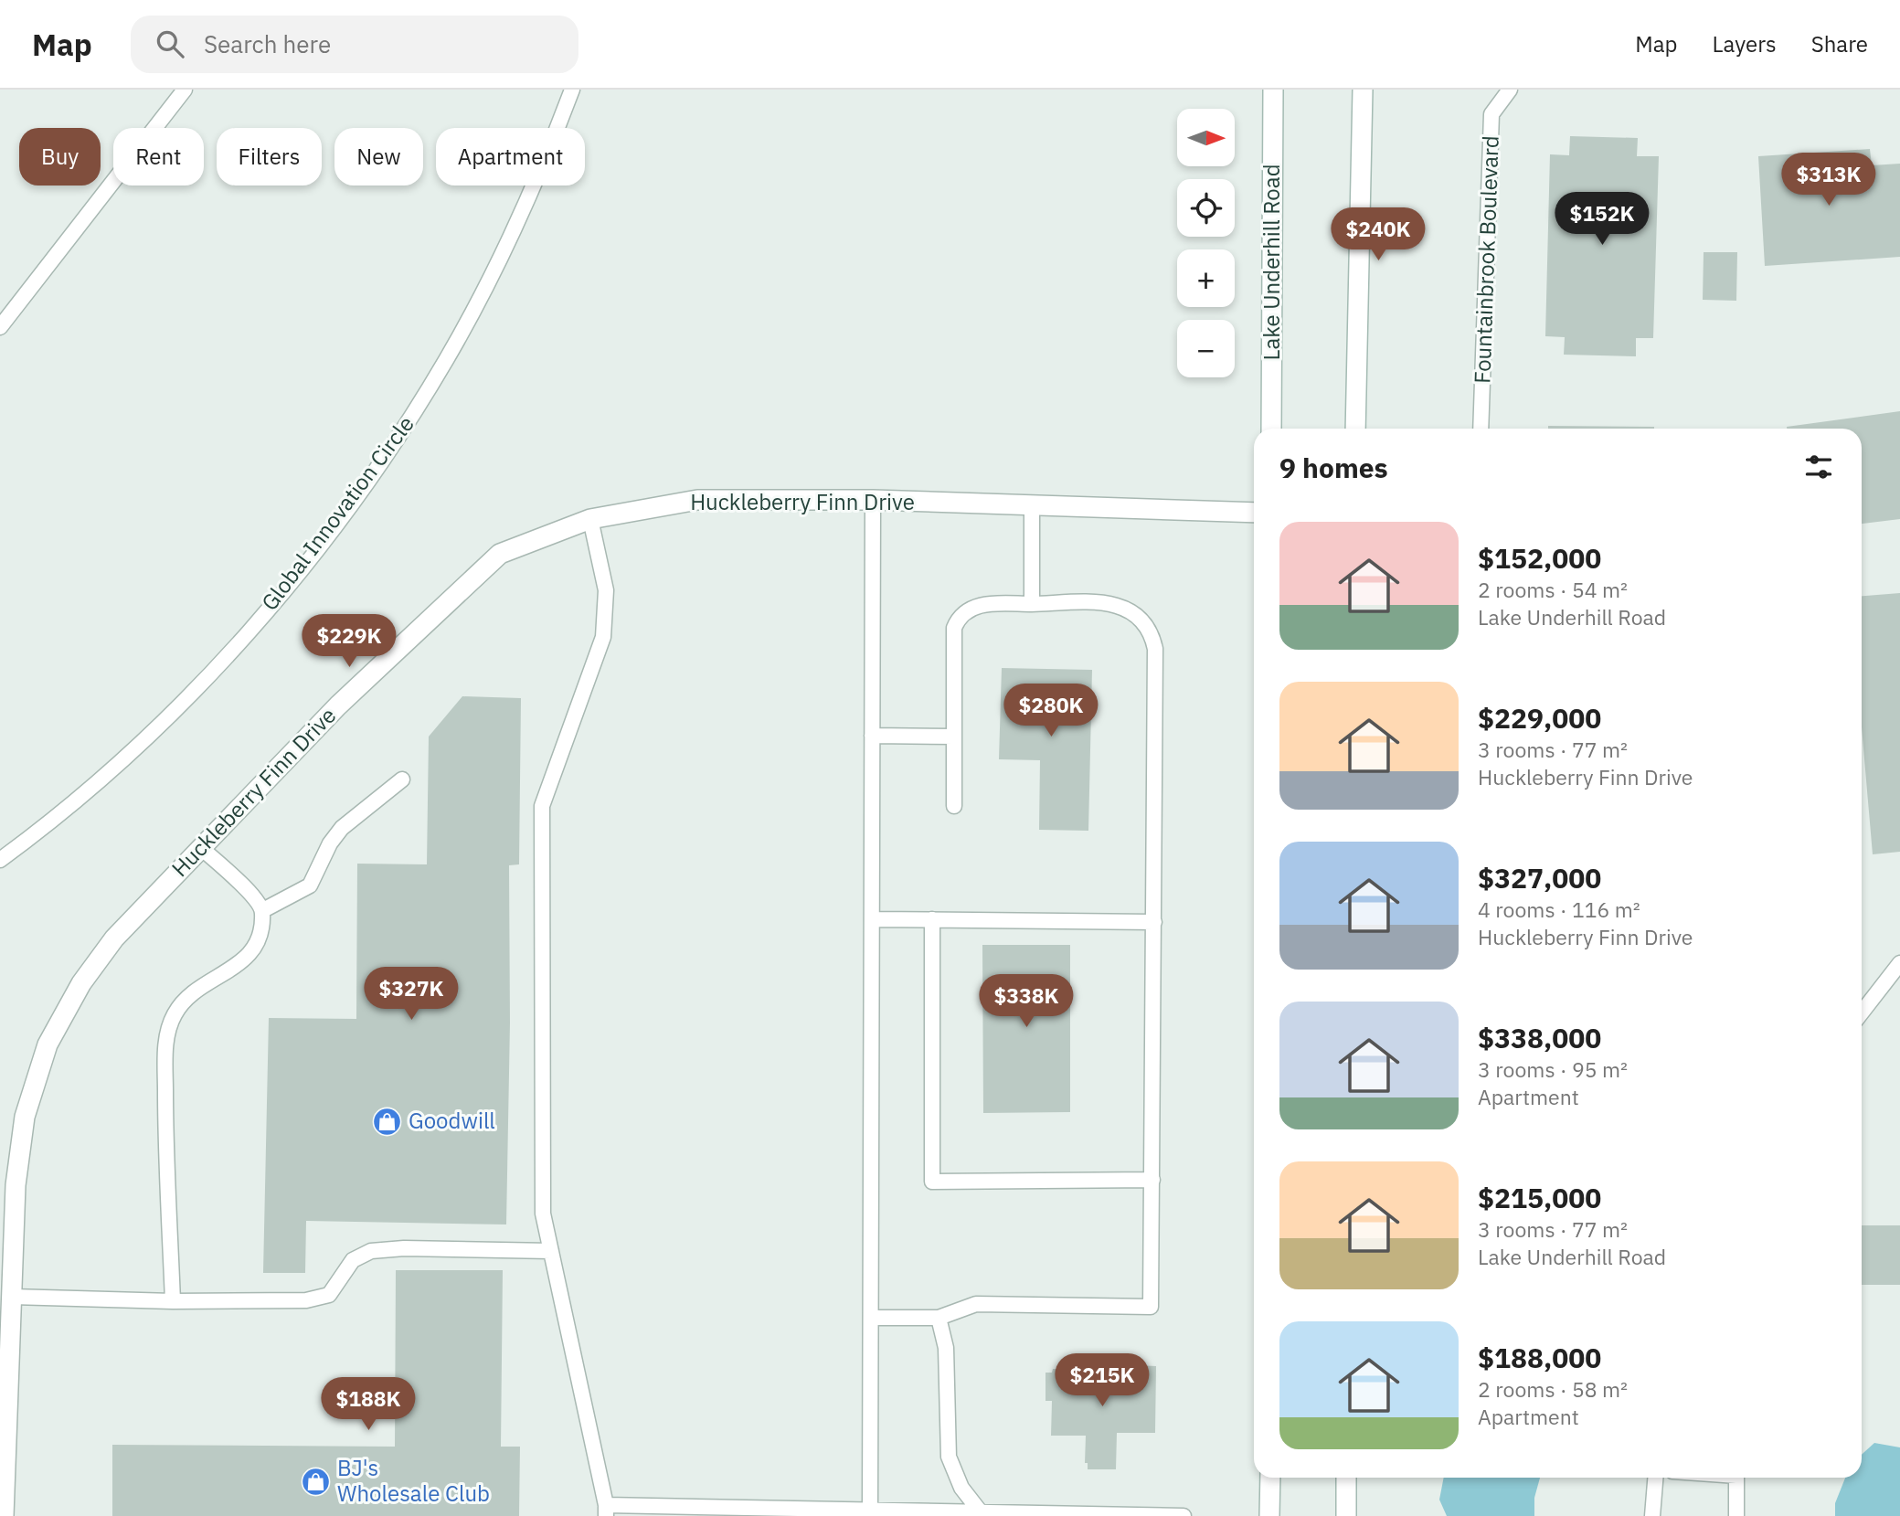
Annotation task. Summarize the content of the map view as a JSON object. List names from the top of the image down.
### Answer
{
  "streets": {
    "street": ["Lake Underhill Road", "Huckleberry Finn Drive"],
    "lane": ["Fountainbrook Boulevard", "Global Innovation Circle"]
  },
  "places": {
    "shop": ["Goodwill", "BJ's Wholesale Club"]
  },
  "north": "right",
  "page": {
    "header": "Map",
    "search": "Search here",
    "nav": ["Map", "Layers", "Share"],
    "map_buttons": ["+", "−"],
    "chip": [
      "Buy",
      "Rent",
      "Filters",
      "New",
      "Apartment"
    ],
    "price": [
      "$313K",
      "$152K",
      "$240K",
      "$229K",
      "$280K",
      "$327K",
      "$338K",
      "$215K",
      "$188K"
    ],
    "heading": "9 homes",
    "list": [
      {
        "name": "$152,000",
        "note": "2 rooms · 54 m² · Lake Underhill Road"
      },
      {
        "name": "$229,000",
        "note": "3 rooms · 77 m² · Huckleberry Finn Drive"
      },
      {
        "name": "$327,000",
        "note": "4 rooms · 116 m² · Huckleberry Finn Drive"
      },
      {
        "name": "$338,000",
        "note": "3 rooms · 95 m² · Apartment"
      },
      {
        "name": "$215,000",
        "note": "3 rooms · 77 m² · Lake Underhill Road"
      },
      {
        "name": "$188,000",
        "note": "2 rooms · 58 m² · Apartment"
      }
    ]
  }
}
